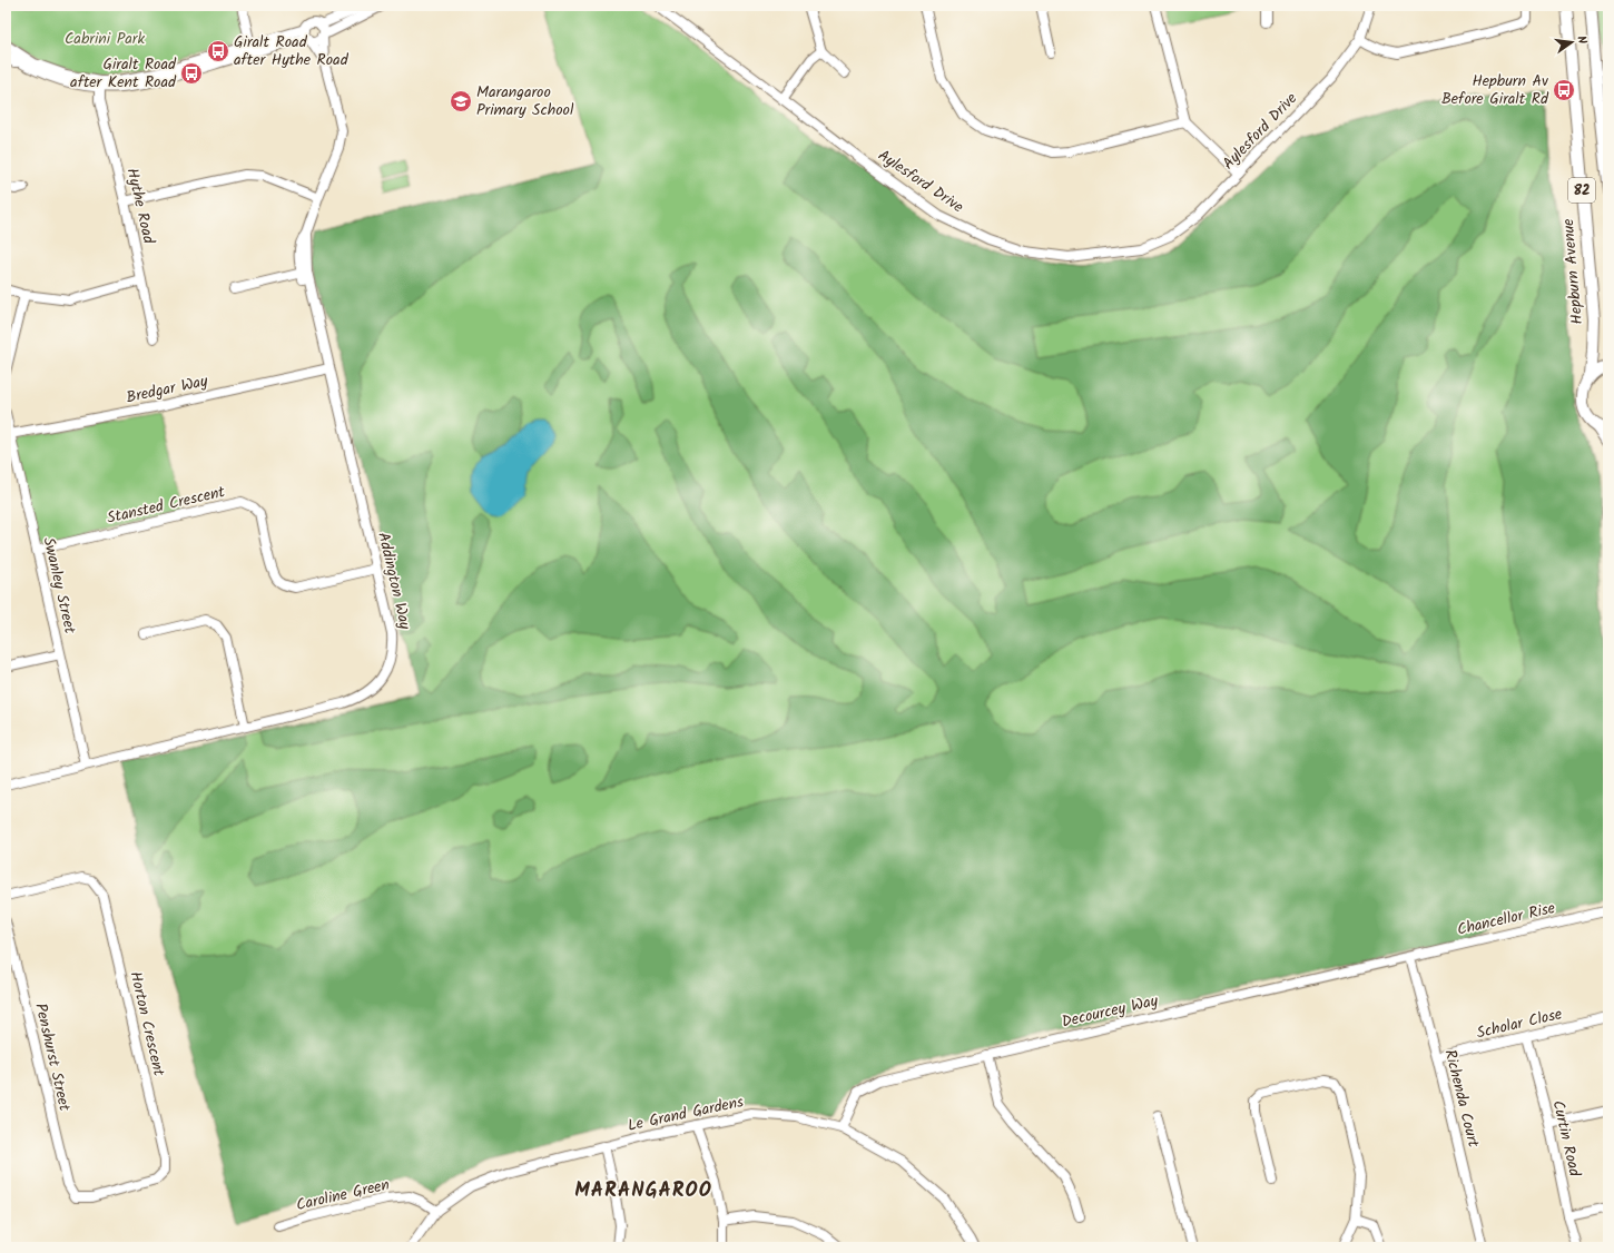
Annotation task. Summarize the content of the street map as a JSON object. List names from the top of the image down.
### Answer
{
  "streets": {
    "main road": ["82", "Hepburn Avenue"],
    "street": [
      "Aylesford Drive",
      "Hythe Road",
      "Bredgar Way",
      "Stansted Crescent",
      "Addington Way",
      "Swanley Street",
      "Chancellor Rise",
      "Decourcey Way",
      "Horton Crescent",
      "Scholar Close",
      "Penshurst Street",
      "Richenda Court",
      "Le Grand Gardens",
      "Curtin Road",
      "Caroline Green"
    ]
  },
  "crossings": [
    ["82", "Hepburn Avenue"],
    ["Bredgar Way", "Addington Way"],
    ["Bredgar Way", "Swanley Street"],
    ["Stansted Crescent", "Addington Way"],
    ["Stansted Crescent", "Swanley Street"],
    ["Addington Way", "Swanley Street"],
    ["Chancellor Rise", "Decourcey Way"],
    ["Chancellor Rise", "Richenda Court"],
    ["Decourcey Way", "Richenda Court"],
    ["Decourcey Way", "Le Grand Gardens"],
    ["Horton Crescent", "Penshurst Street"],
    ["Scholar Close", "Richenda Court"],
    ["Scholar Close", "Curtin Road"],
    ["Le Grand Gardens", "Caroline Green"]
  ],
  "districts": ["MARANGAROO"],
  "parks": ["Cabrini Park"],
  "places": {
    "bus stop": ["Giralt Road after Hythe Road", "Giralt Road after Kent Road", "Hepburn Av Before Giralt Rd"],
    "school or university": ["Marangaroo Primary School"]
  },
  "north": "right"
}
